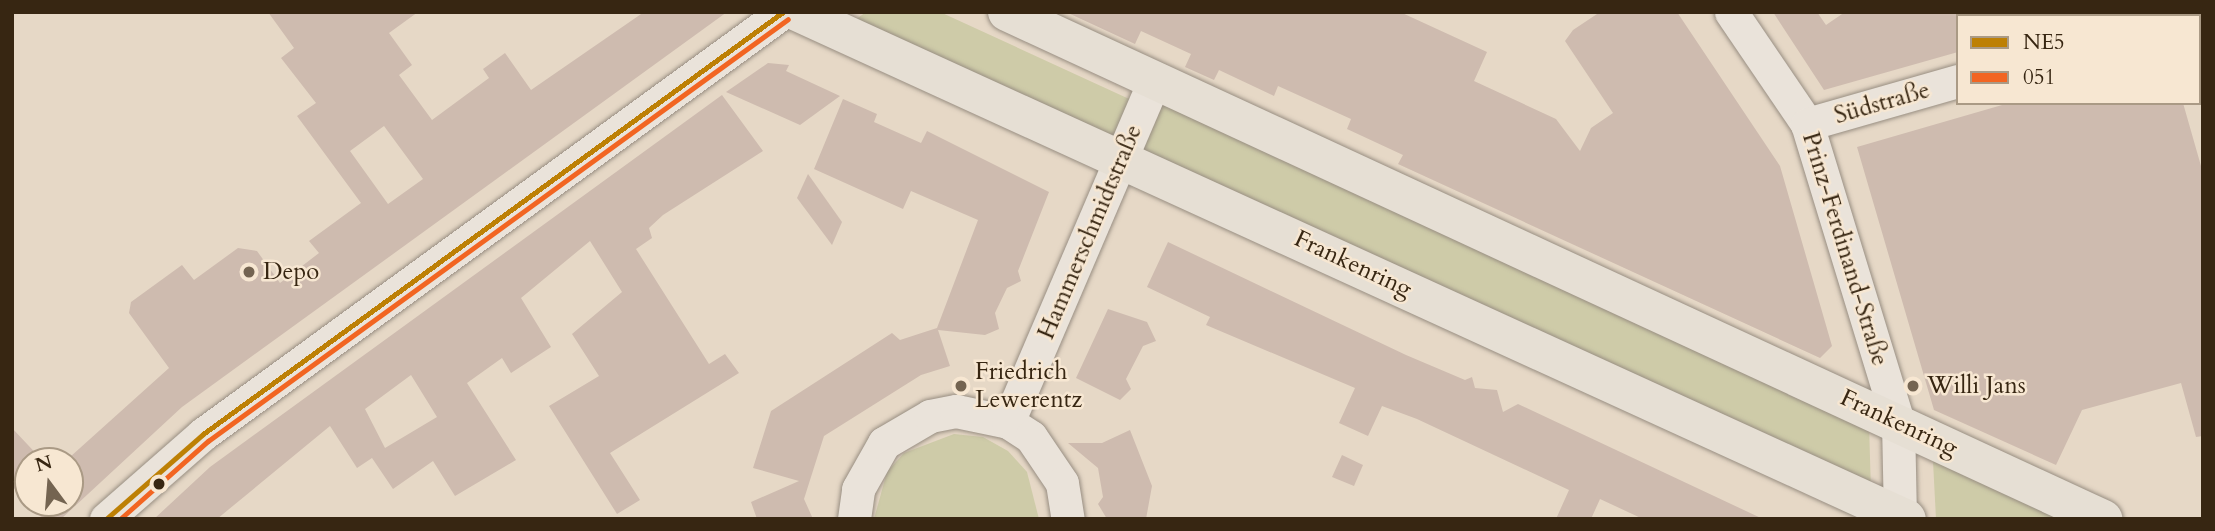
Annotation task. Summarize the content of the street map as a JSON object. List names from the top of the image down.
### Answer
{
  "streets": {
    "main road": ["Frankenring"],
    "street": ["Südstraße", "Hammerschmidtstraße", "Prinz-Ferdinand-Straße"]
  },
  "crossings": [
    ["Südstraße", "Prinz-Ferdinand-Straße"],
    ["Hammerschmidtstraße", "Frankenring"],
    ["Prinz-Ferdinand-Straße", "Frankenring"]
  ],
  "places": ["Depo", "Friedrich Lewerentz", "Willi Jans"],
  "lines": ["transit line NE5", "transit line 051"],
  "legend": ["NE5", "051"],
  "north": "top"
}
